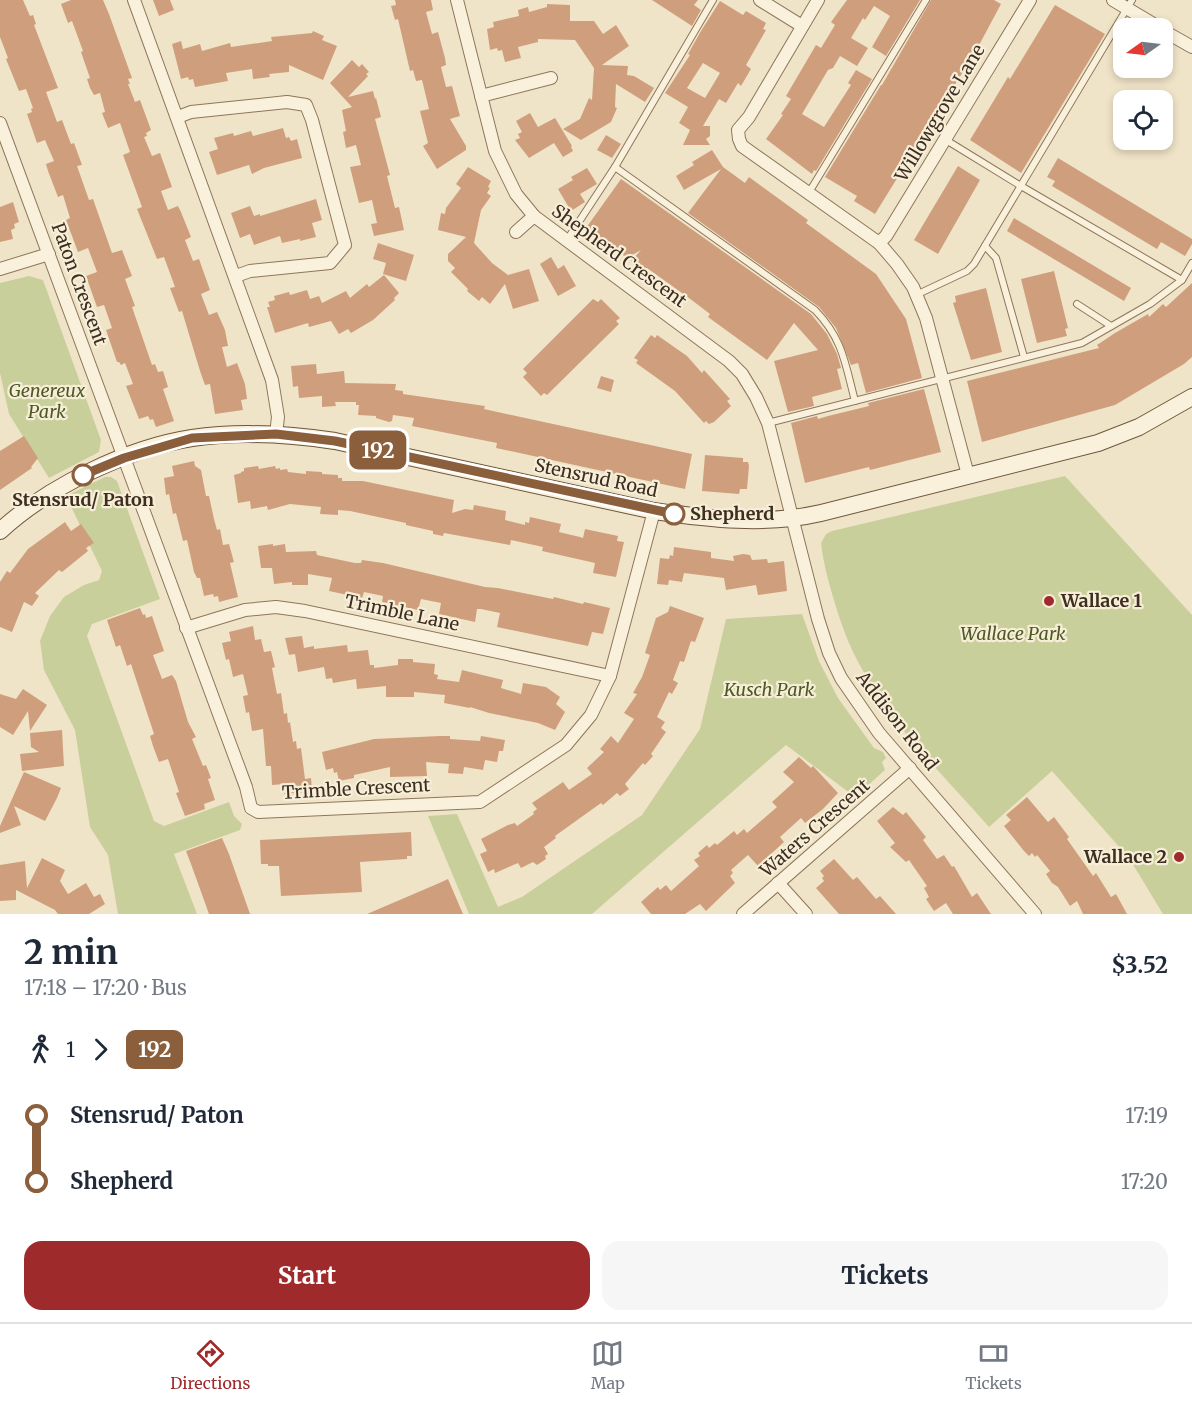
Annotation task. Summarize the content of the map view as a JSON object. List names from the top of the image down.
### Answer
{
  "streets": {
    "street": [
      "Willowgrove Lane",
      "Shepherd Crescent",
      "Paton Crescent",
      "Stensrud Road",
      "Trimble Lane",
      "Addison Road",
      "Trimble Crescent",
      "Waters Crescent"
    ]
  },
  "crossings": [
    ["Shepherd Crescent", "Stensrud Road"],
    ["Shepherd Crescent", "Addison Road"],
    ["Paton Crescent", "Stensrud Road"],
    ["Paton Crescent", "Trimble Crescent"],
    ["Stensrud Road", "Addison Road"],
    ["Stensrud Road", "Trimble Crescent"],
    ["Trimble Lane", "Trimble Crescent"],
    ["Addison Road", "Waters Crescent"]
  ],
  "parks": ["Genereux Park", "Wallace Park", "Kusch Park"],
  "places": [
    "Stensrud/ Paton",
    "Shepherd",
    "Wallace 1",
    "Wallace 2"
  ],
  "lines": ["bus line 192"],
  "north": "left",
  "page": {
    "on_map": "192",
    "heading": ["2 min", "17:18 – 17:20 · Bus", "$3.52"],
    "legs": ["1", "192"],
    "list": [
      {
        "name": "Stensrud/ Paton",
        "value": "17:19"
      },
      {
        "name": "Shepherd",
        "value": "17:20"
      }
    ],
    "buttons": ["Start", "Tickets"],
    "tabs": ["Directions", "Map", "Tickets"]
  }
}
